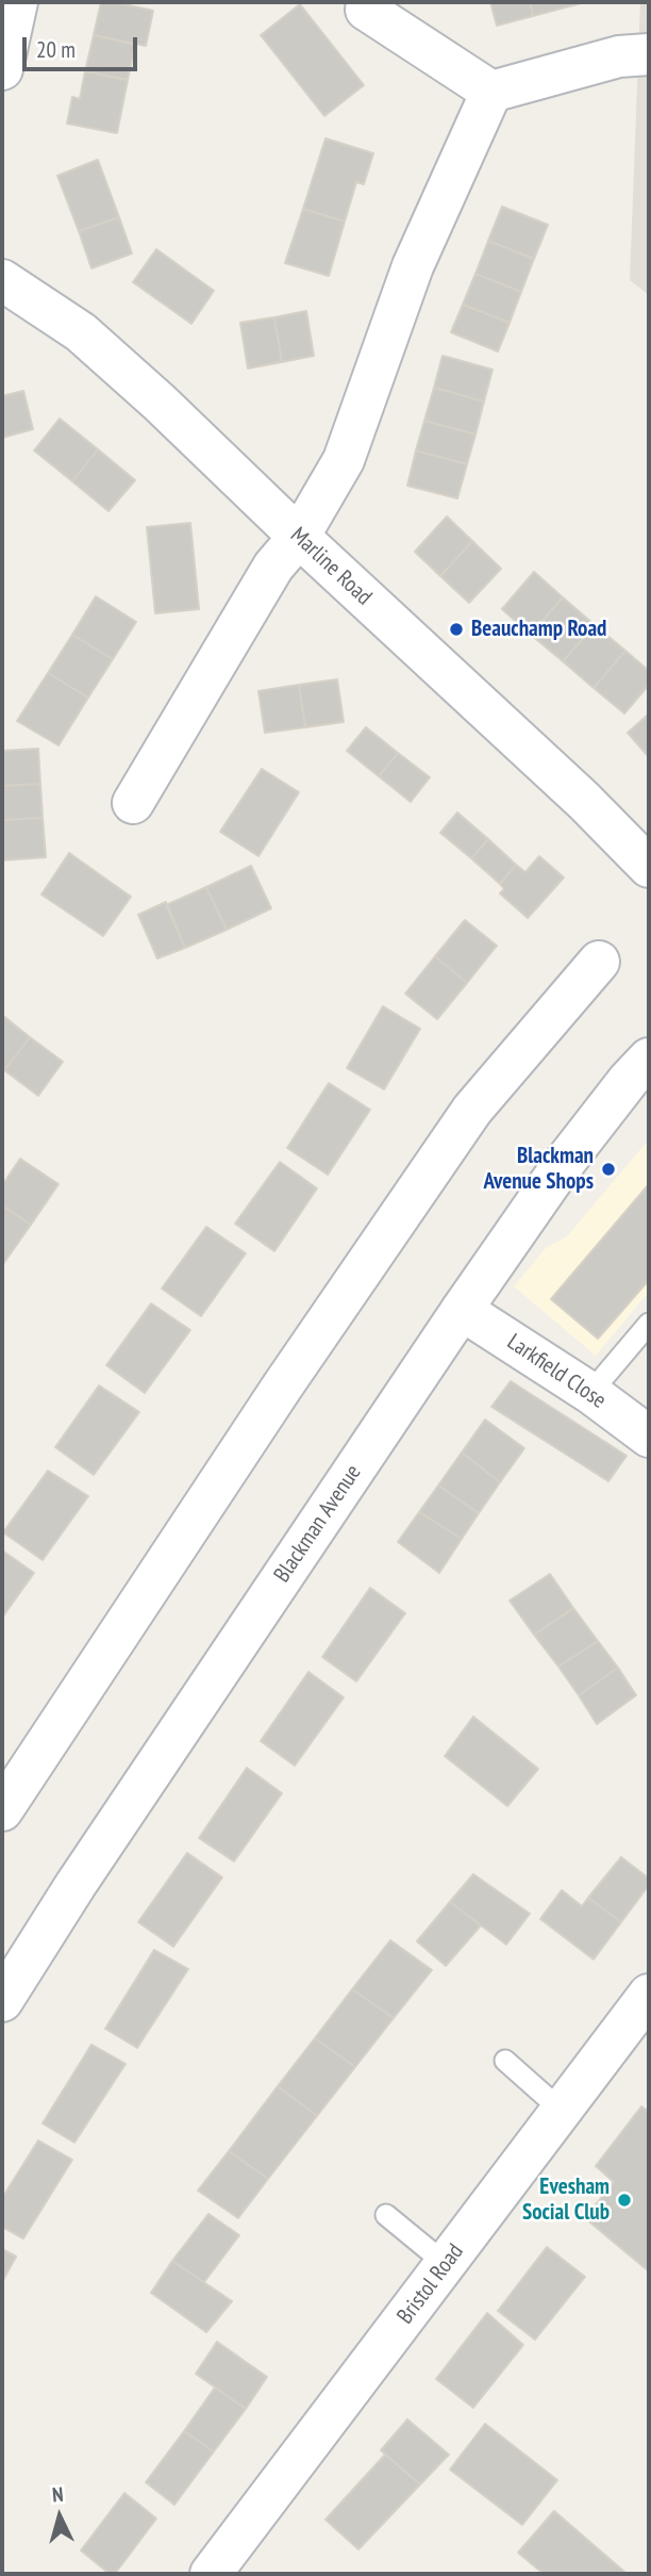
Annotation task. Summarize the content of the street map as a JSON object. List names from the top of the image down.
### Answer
{
  "streets": {
    "street": [
      "Marline Road",
      "Larkfield Close",
      "Blackman Avenue",
      "Bristol Road"
    ]
  },
  "crossings": [
    ["Larkfield Close", "Blackman Avenue"]
  ],
  "places": ["Beauchamp Road", "Blackman Avenue Shops", "Evesham Social Club"],
  "scale_bar": "20 m",
  "north": "top"
}
